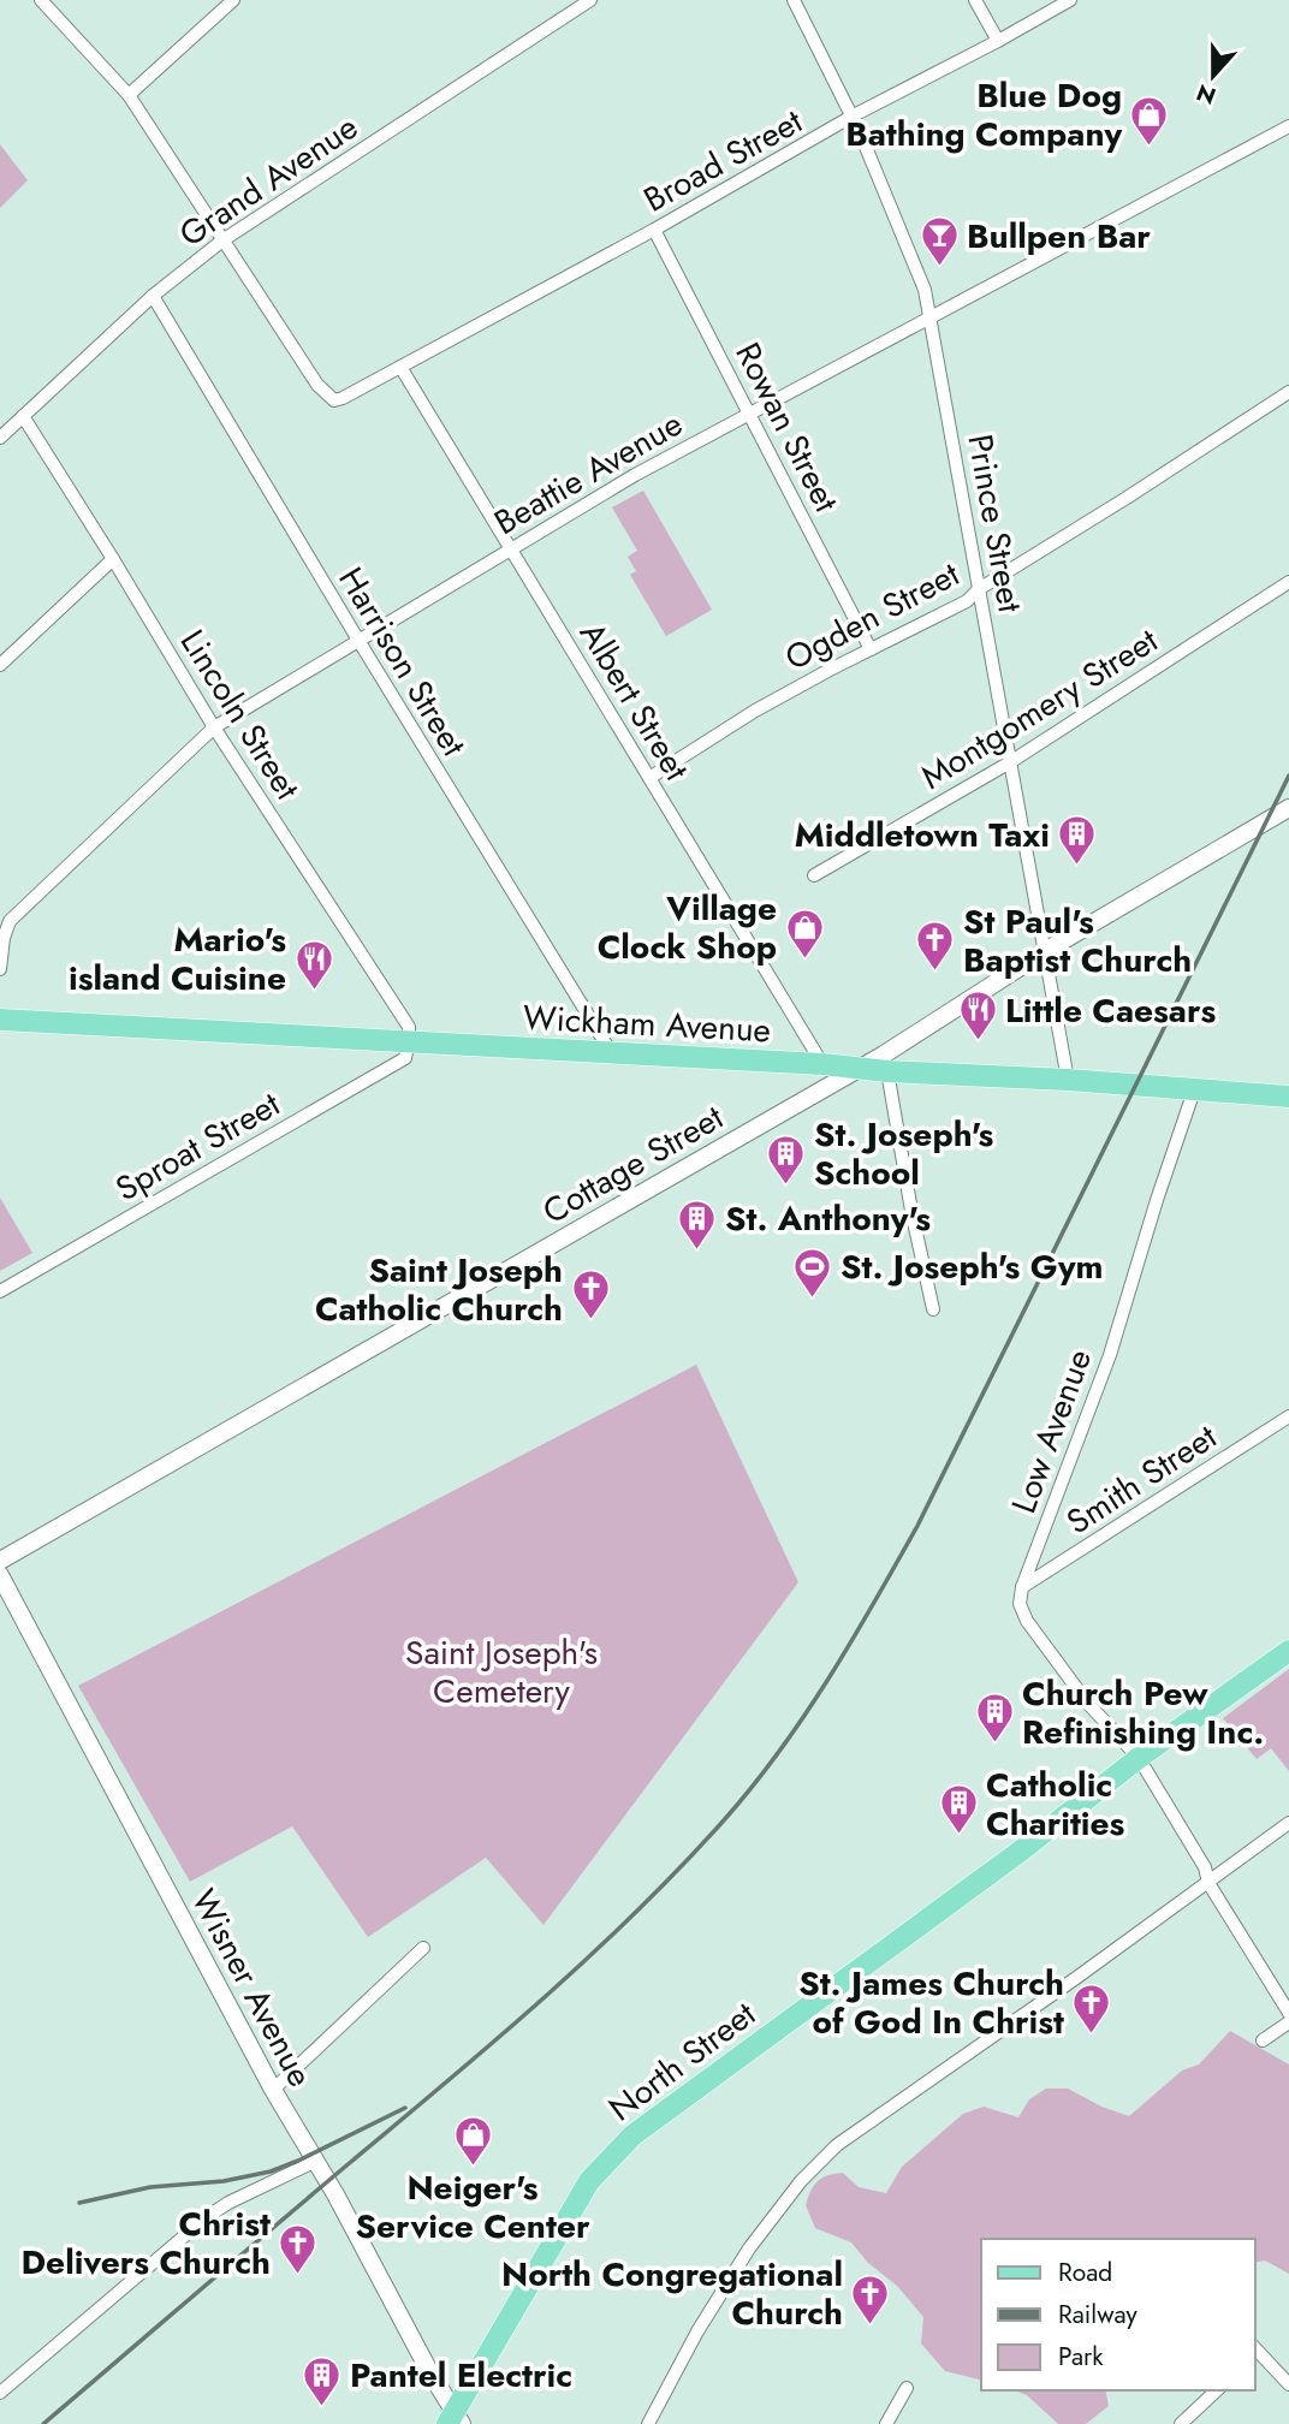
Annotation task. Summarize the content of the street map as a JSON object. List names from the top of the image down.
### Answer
{
  "streets": {
    "main road": ["Wickham Avenue", "North Street"],
    "street": [
      "Broad Street",
      "Grand Avenue",
      "Rowan Street",
      "Beattie Avenue",
      "Prince Street",
      "Ogden Street",
      "Harrison Street",
      "Albert Street",
      "Montgomery Street",
      "Lincoln Street",
      "Sproat Street",
      "Cottage Street",
      "Low Avenue",
      "Smith Street",
      "Wisner Avenue"
    ]
  },
  "crossings": [
    ["Broad Street", "Grand Avenue"],
    ["Broad Street", "Rowan Street"],
    ["Broad Street", "Prince Street"],
    ["Broad Street", "Albert Street"],
    ["Grand Avenue", "Harrison Street"],
    ["Grand Avenue", "Lincoln Street"],
    ["Rowan Street", "Beattie Avenue"],
    ["Rowan Street", "Ogden Street"],
    ["Beattie Avenue", "Prince Street"],
    ["Beattie Avenue", "Harrison Street"],
    ["Beattie Avenue", "Albert Street"],
    ["Beattie Avenue", "Lincoln Street"],
    ["Prince Street", "Ogden Street"],
    ["Prince Street", "Montgomery Street"],
    ["Prince Street", "Wickham Avenue"],
    ["Prince Street", "Cottage Street"],
    ["Ogden Street", "Albert Street"],
    ["Harrison Street", "Wickham Avenue"],
    ["Albert Street", "Wickham Avenue"],
    ["Lincoln Street", "Wickham Avenue"],
    ["Lincoln Street", "Sproat Street"],
    ["Wickham Avenue", "Sproat Street"],
    ["Wickham Avenue", "Cottage Street"],
    ["Wickham Avenue", "Low Avenue"],
    ["Low Avenue", "Smith Street"],
    ["Wisner Avenue", "North Street"]
  ],
  "parks": ["Saint Joseph's Cemetery"],
  "places": {
    "shop": ["Blue Dog Bathing Company", "Village Clock Shop", "Neiger's Service Center"],
    "bar": ["Bullpen Bar"],
    "building": [
      "Middletown Taxi",
      "St. Joseph's School",
      "St. Anthony's",
      "Church Pew Refinishing Inc.",
      "Catholic Charities",
      "Pantel Electric"
    ],
    "church": [
      "St Paul's Baptist Church",
      "Saint Joseph Catholic Church",
      "St. James Church of God In Christ",
      "Christ Delivers Church",
      "North Congregational Church"
    ],
    "restaurant": ["Mario's island Cuisine", "Little Caesars"],
    "sports": ["St. Joseph's Gym"]
  },
  "legend": ["Road", "Railway", "Park"],
  "north": "bottom"
}
